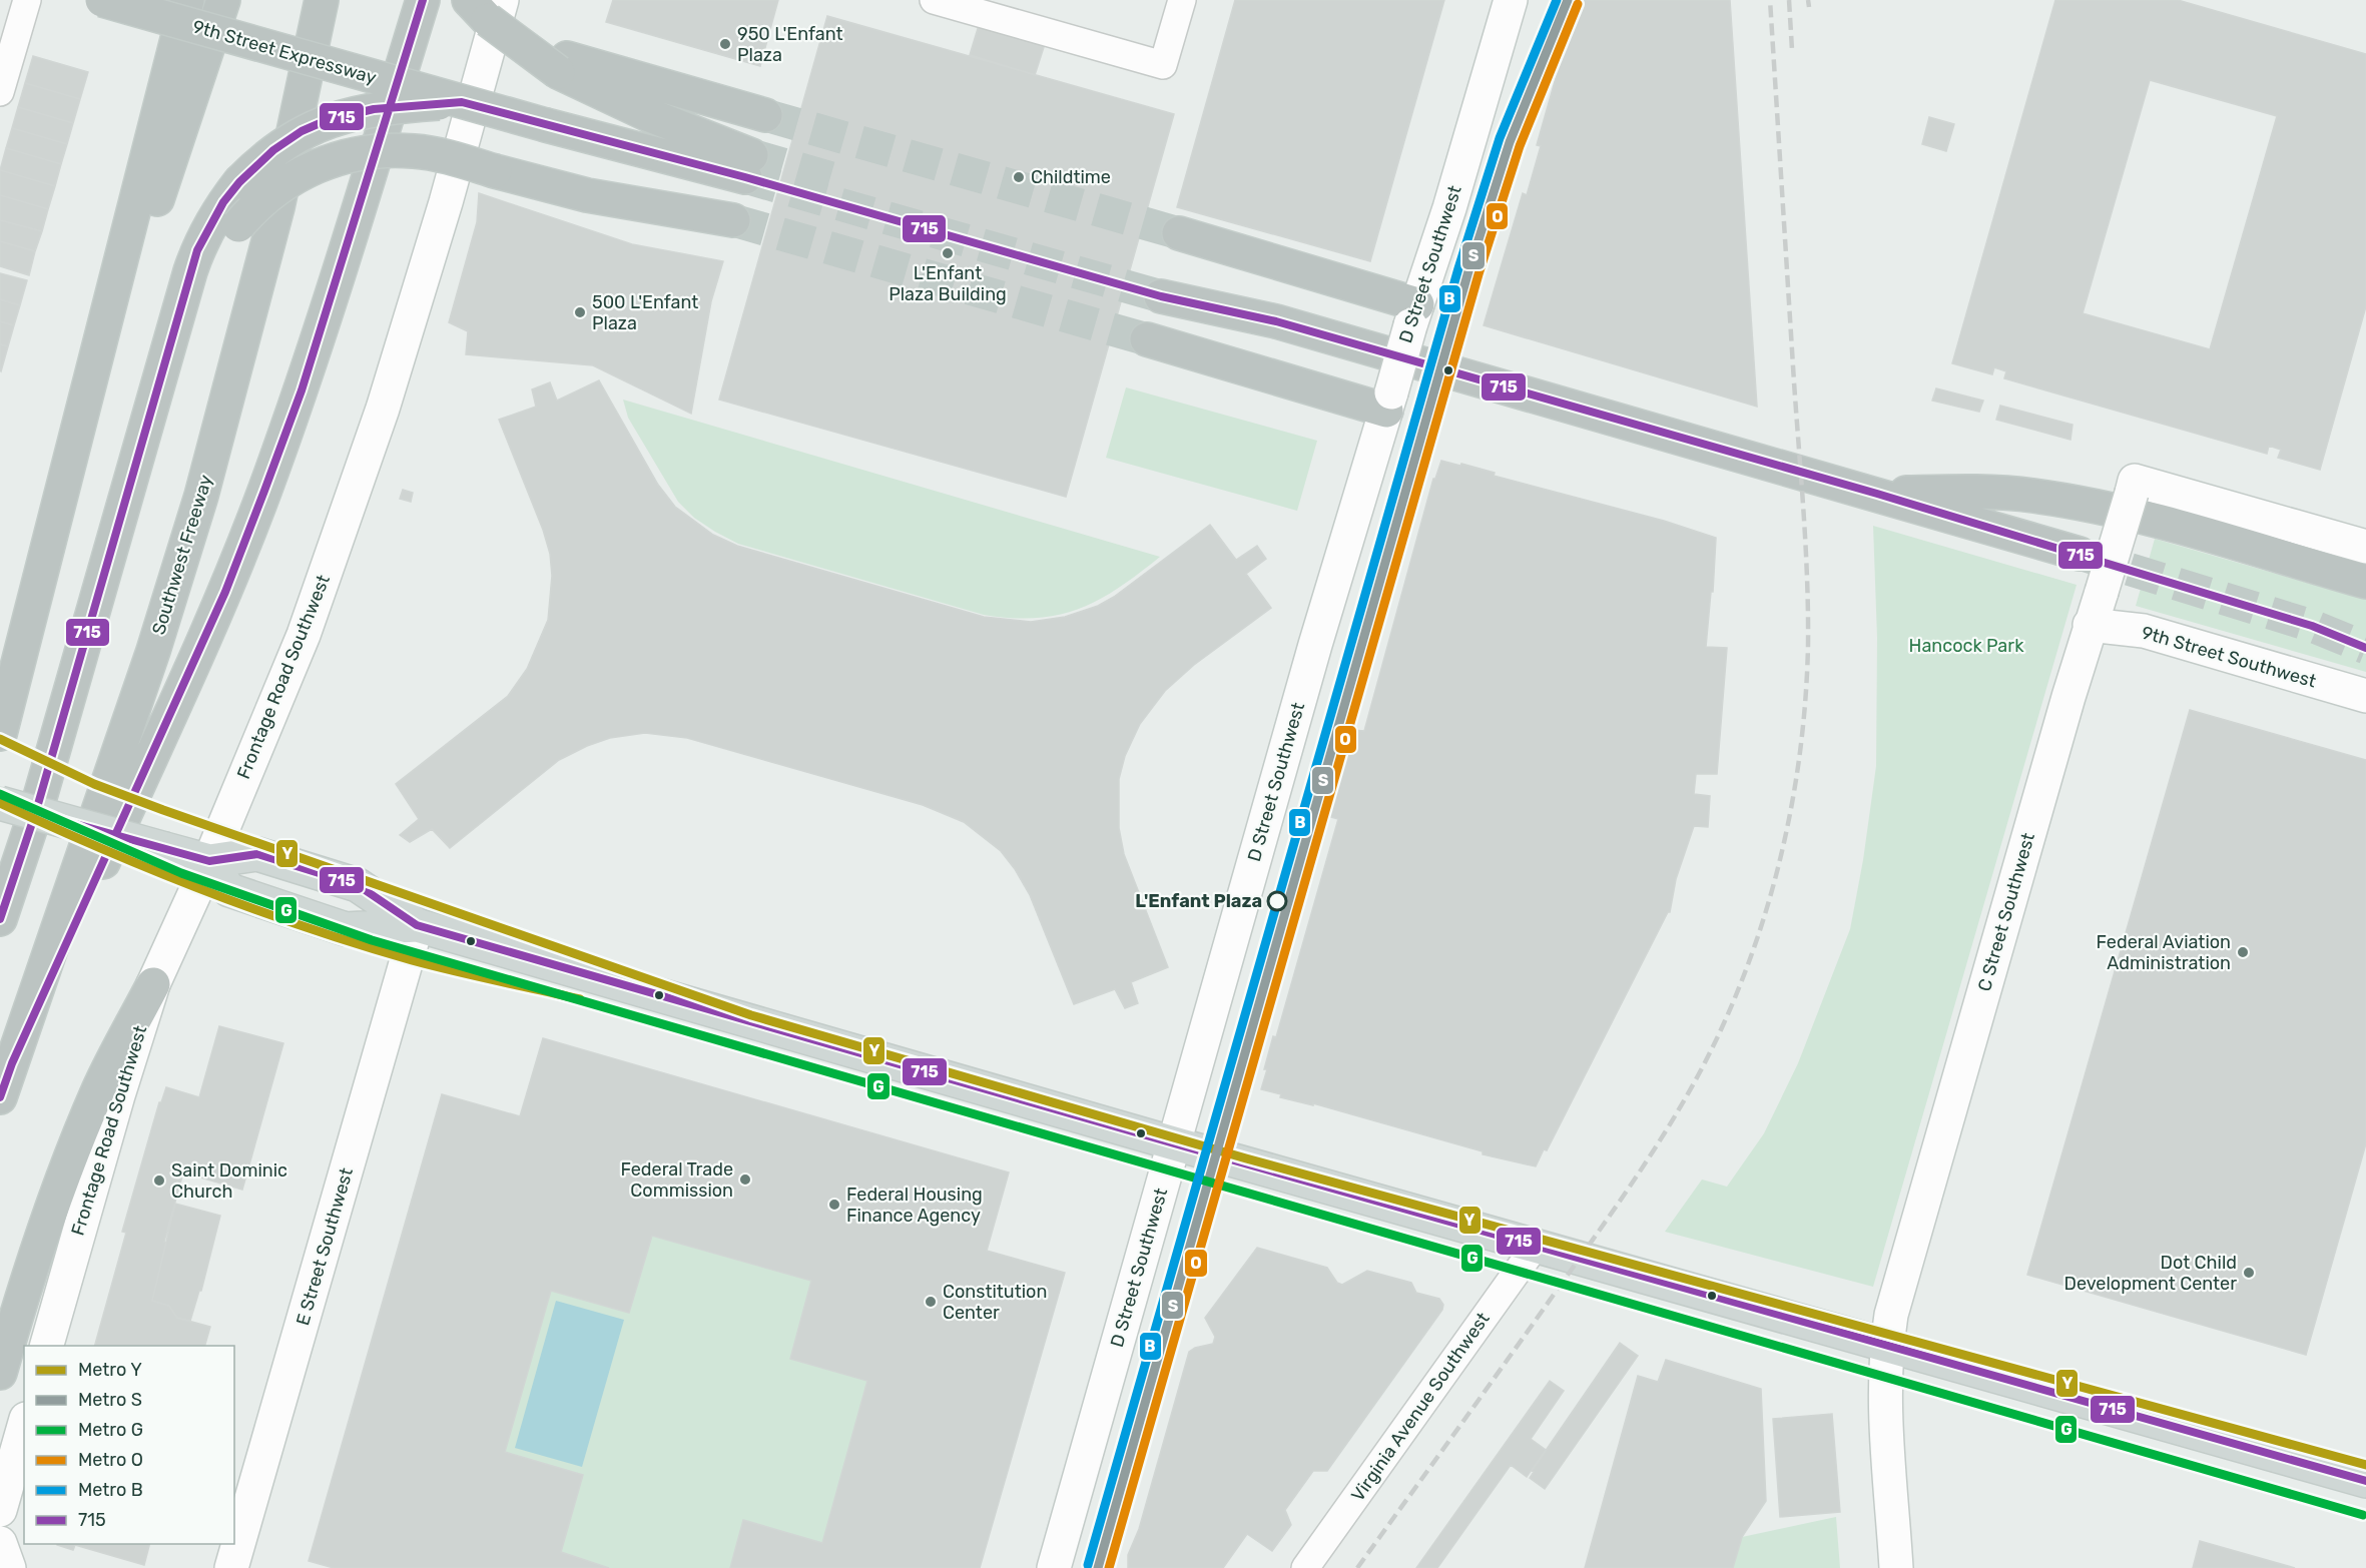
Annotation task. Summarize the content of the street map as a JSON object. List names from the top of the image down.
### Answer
{
  "streets": {
    "highway": ["9th Street Expressway", "Southwest Freeway"],
    "street": [
      "D Street Southwest",
      "9th Street Southwest",
      "Frontage Road Southwest",
      "C Street Southwest",
      "E Street Southwest",
      "Virginia Avenue Southwest"
    ]
  },
  "crossings": [
    ["9th Street Southwest", "C Street Southwest"]
  ],
  "parks": ["Hancock Park"],
  "places": [
    "950 L'Enfant Plaza",
    "Childtime",
    "L'Enfant Plaza Building",
    "500 L'Enfant Plaza",
    "L'Enfant Plaza",
    "Federal Aviation Administration",
    "Federal Trade Commission",
    "Saint Dominic Church",
    "Federal Housing Finance Agency",
    "Dot Child Development Center",
    "Constitution Center"
  ],
  "lines": [
    "metro line S",
    "metro line B",
    "transit line 715",
    "metro line O",
    "metro line Y",
    "metro line G"
  ],
  "legend": [
    "Metro Y",
    "Metro S",
    "Metro G",
    "Metro O",
    "Metro B",
    "715"
  ]
}
